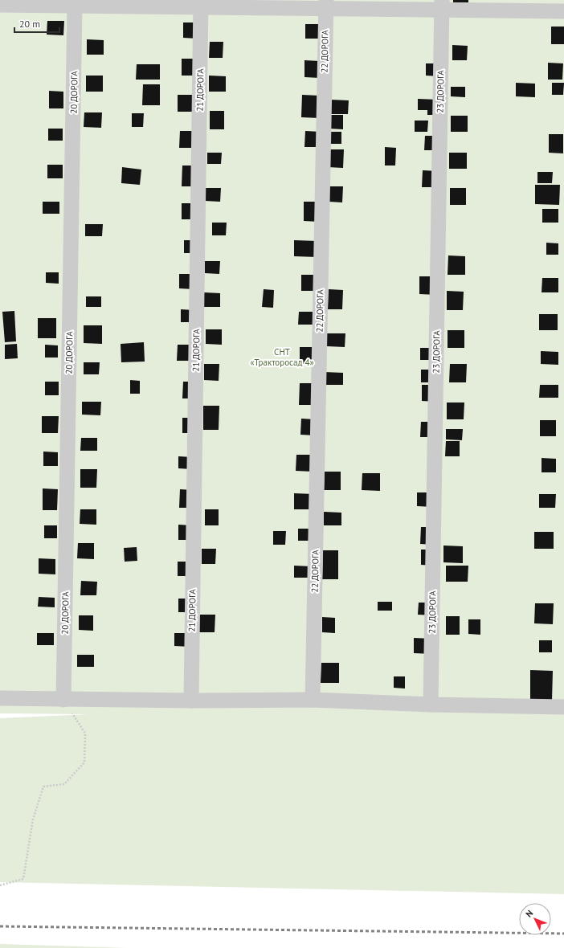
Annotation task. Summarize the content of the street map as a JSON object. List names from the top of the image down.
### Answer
{
  "streets": {
    "street": [
      "22 ДОРОГА",
      "21 ДОРОГА",
      "23 ДОРОГА",
      "20 ДОРОГА"
    ]
  },
  "parks": ["СНТ «Тракторосад 4»"],
  "scale_bar": "20 m",
  "north": "top left"
}
